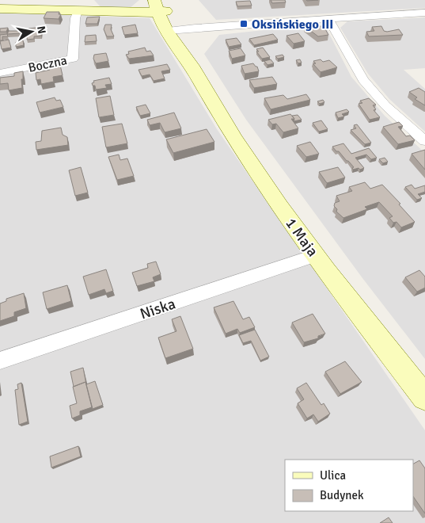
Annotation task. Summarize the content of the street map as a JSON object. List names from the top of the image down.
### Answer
{
  "streets": {
    "main road": ["1 Maja"],
    "street": ["Boczna", "Niska"]
  },
  "crossings": [
    ["1 Maja", "Niska"]
  ],
  "places": {
    "transit": ["Oksińskiego III"]
  },
  "legend": ["Ulica", "Budynek"],
  "north": "right"
}
